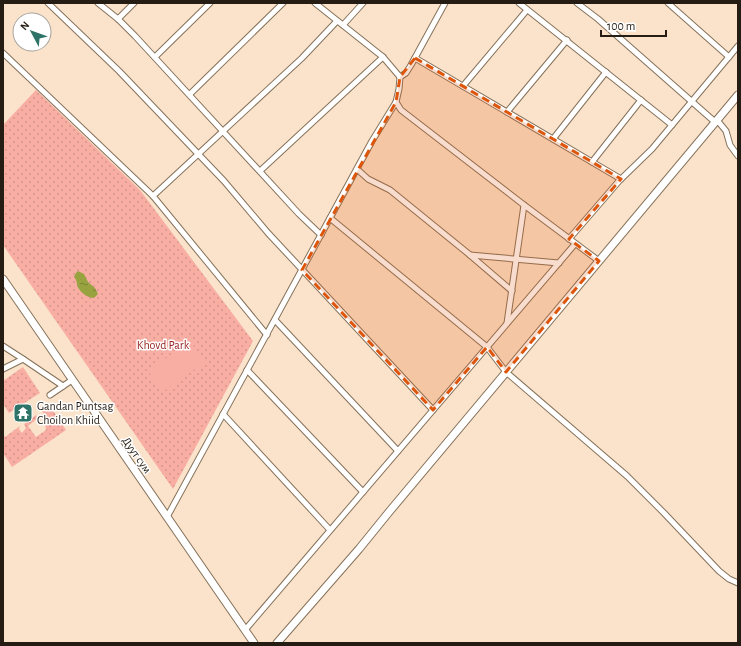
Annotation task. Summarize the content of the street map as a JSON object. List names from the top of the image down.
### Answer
{
  "streets": {
    "main road": ["Дуут сум"]
  },
  "parks": ["Khovd Park"],
  "places": {
    "temple": ["Gandan Puntsag Choilon Khiid"]
  },
  "scale_bar": "100 m",
  "north": "top left"
}
